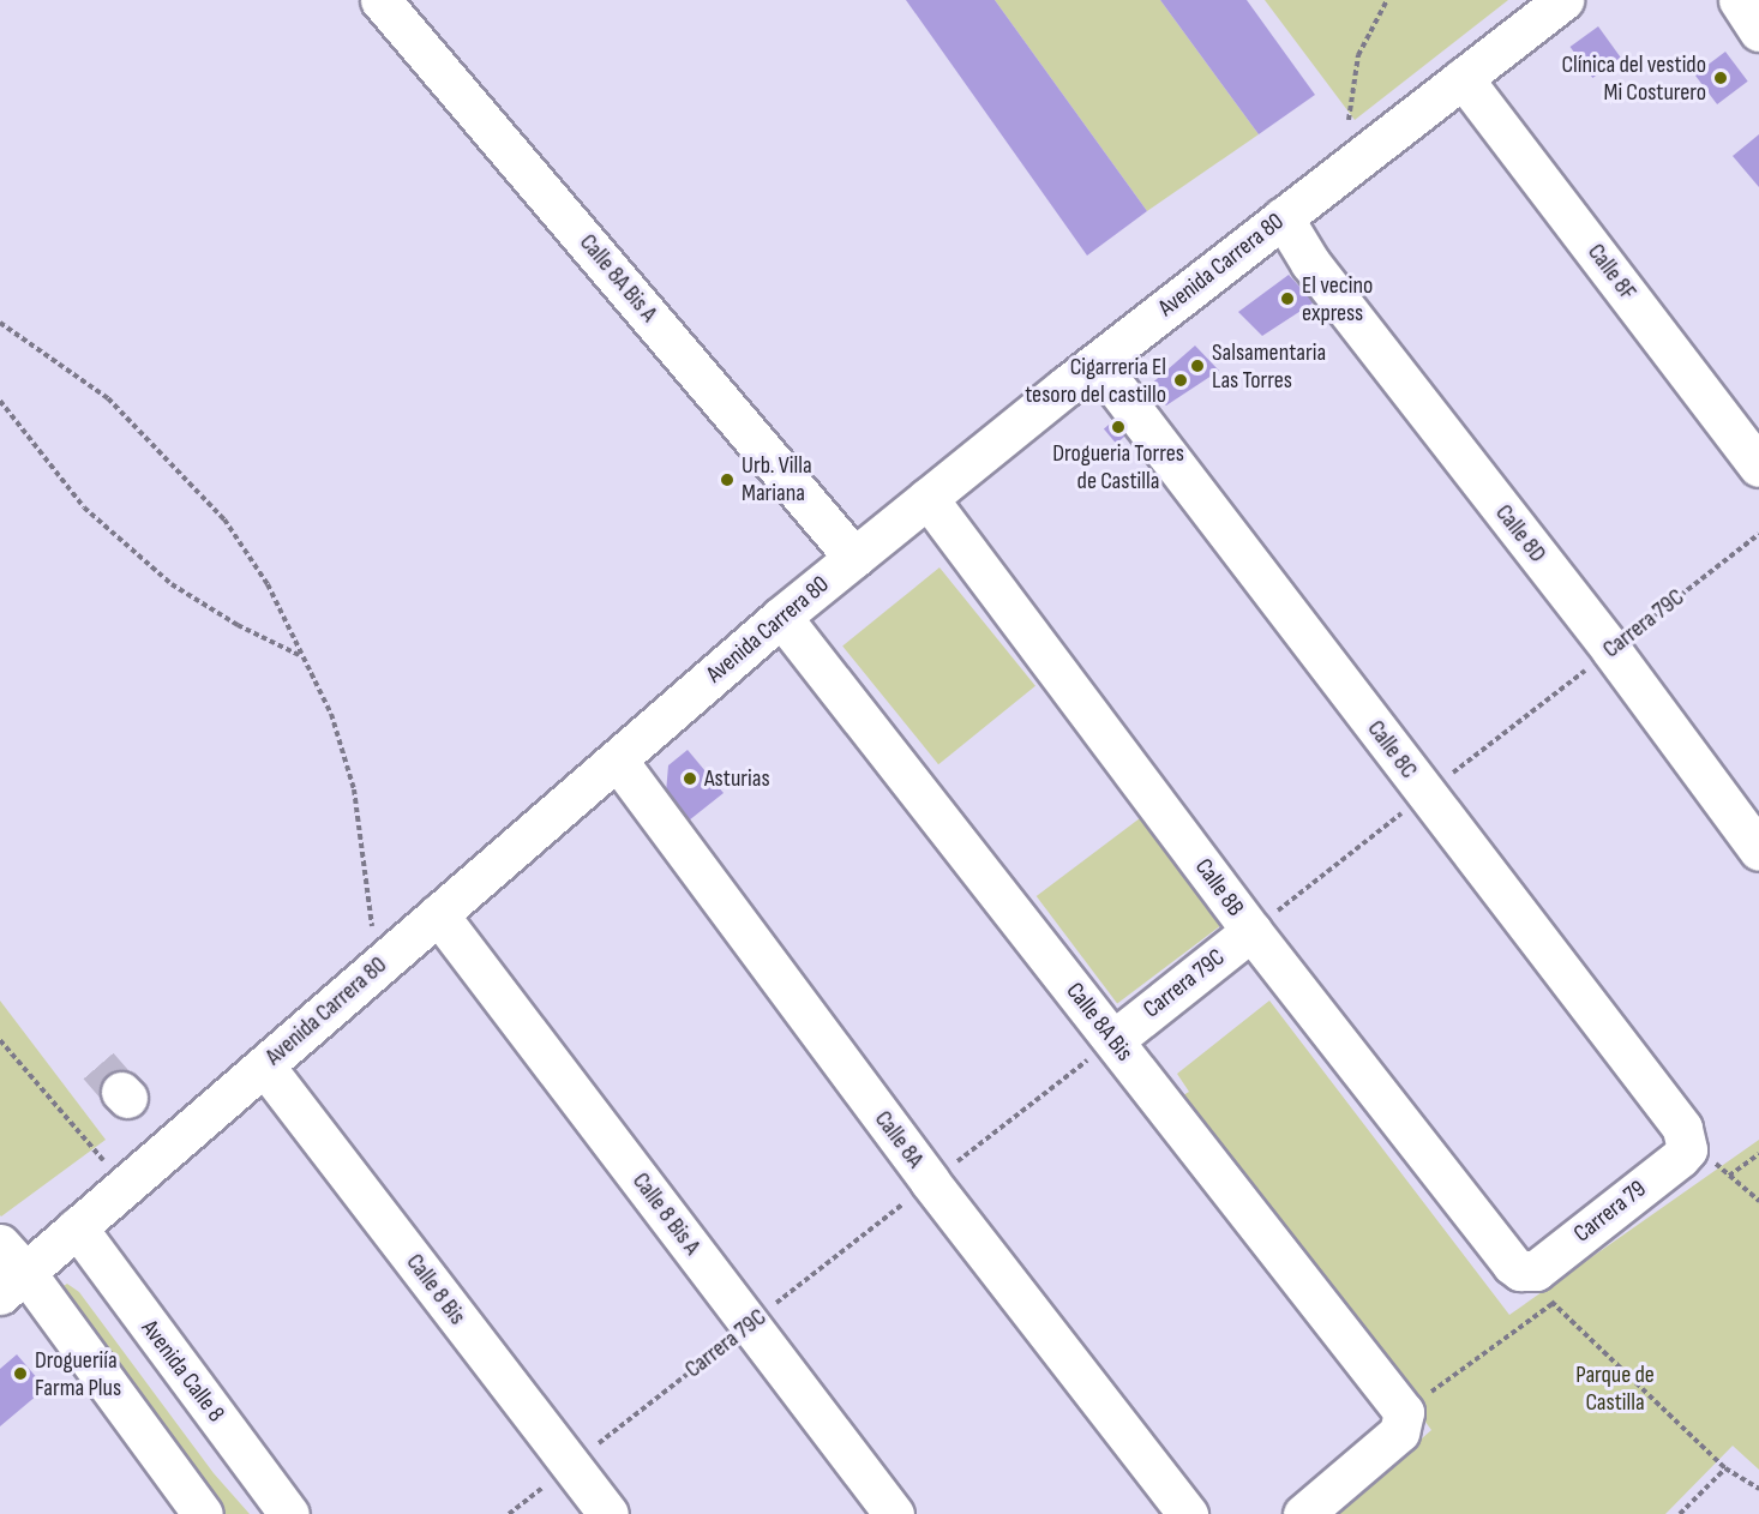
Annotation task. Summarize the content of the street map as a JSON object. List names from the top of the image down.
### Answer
{
  "streets": {
    "street": [
      "Avenida Carrera 80",
      "Calle 8F",
      "Calle 8A Bis A",
      "Calle 8D",
      "Carrera 79C",
      "Calle 8C",
      "Calle 8B",
      "Calle 8A Bis",
      "Calle 8A",
      "Carrera 79",
      "Calle 8 Bis A",
      "Calle 8 Bis",
      "Avenida Calle 8"
    ]
  },
  "crossings": [
    ["Avenida Carrera 80", "Calle 8F"],
    ["Avenida Carrera 80", "Calle 8A Bis A"],
    ["Avenida Carrera 80", "Calle 8D"],
    ["Avenida Carrera 80", "Calle 8C"],
    ["Avenida Carrera 80", "Calle 8B"],
    ["Avenida Carrera 80", "Calle 8A Bis"],
    ["Avenida Carrera 80", "Calle 8A"],
    ["Avenida Carrera 80", "Calle 8 Bis A"],
    ["Avenida Carrera 80", "Calle 8 Bis"],
    ["Avenida Carrera 80", "Avenida Calle 8"],
    ["Calle 8D", "Carrera 79C"],
    ["Carrera 79C", "Calle 8C"],
    ["Carrera 79C", "Calle 8B"],
    ["Carrera 79C", "Calle 8A Bis"],
    ["Carrera 79C", "Calle 8A"],
    ["Carrera 79C", "Calle 8 Bis A"],
    ["Carrera 79C", "Calle 8 Bis"],
    ["Calle 8C", "Carrera 79"],
    ["Calle 8B", "Carrera 79"]
  ],
  "parks": ["Parque de Castilla"],
  "places": [
    "Clínica del vestido Mi Costurero",
    "El vecino express",
    "Salsamentaria Las Torres",
    "Cigarreria El tesoro del castillo",
    "Drogueria Torres de Castilla",
    "Urb. Villa Mariana",
    "Asturias",
    "Drogueriía Farma Plus"
  ]
}
